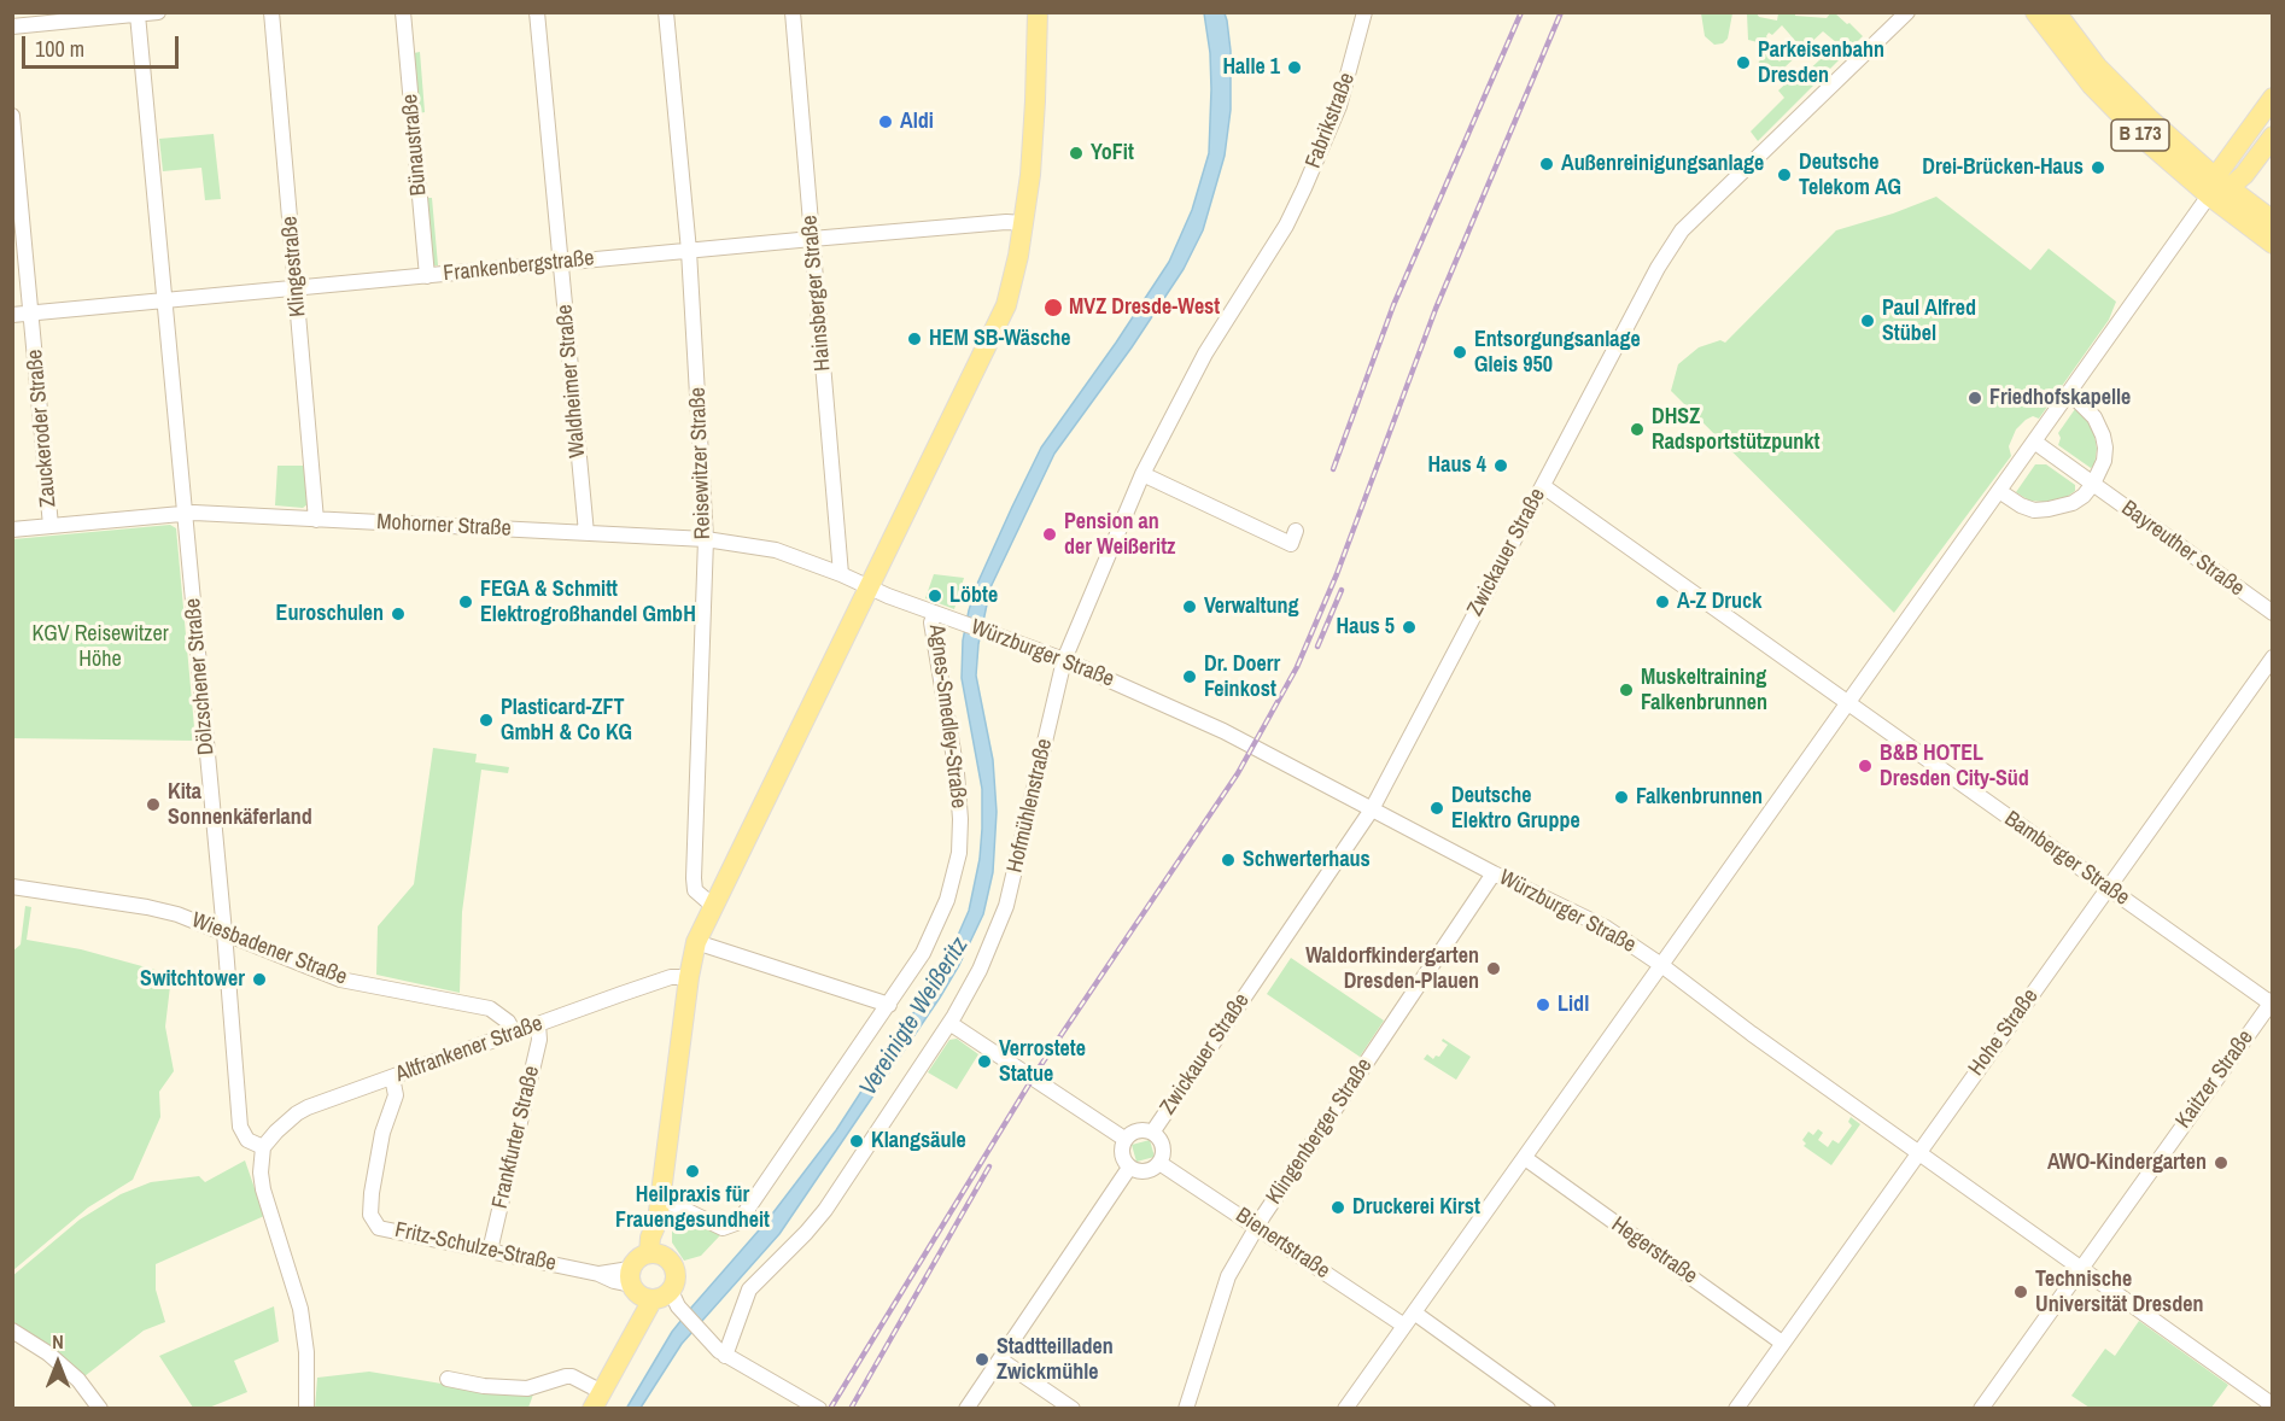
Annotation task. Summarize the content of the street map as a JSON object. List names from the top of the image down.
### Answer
{
  "streets": {
    "main road": ["B 173"],
    "street": [
      "Fabrikstraße",
      "Bünaustraße",
      "Klingestraße",
      "Frankenbergstraße",
      "Hainsberger Straße",
      "Waldheimer Straße",
      "Zauckeroder Straße",
      "Reisewitzer Straße",
      "Mohorner Straße",
      "Bayreuther Straße",
      "Zwickauer Straße",
      "Würzburger Straße",
      "Dölzschener Straße",
      "Agnes-Smedley-Straße",
      "Hofmühlenstraße",
      "Bamberger Straße",
      "Wiesbadener Straße",
      "Hohe Straße",
      "Altfrankener Straße",
      "Kaitzer Straße",
      "Klingenberger Straße",
      "Frankfurter Straße",
      "Bienertstraße",
      "Fritz-Schulze-Straße",
      "Hegerstraße"
    ]
  },
  "crossings": [
    ["Fabrikstraße", "Hofmühlenstraße"],
    ["Bünaustraße", "Frankenbergstraße"],
    ["Klingestraße", "Frankenbergstraße"],
    ["Klingestraße", "Mohorner Straße"],
    ["Frankenbergstraße", "Hainsberger Straße"],
    ["Frankenbergstraße", "Waldheimer Straße"],
    ["Frankenbergstraße", "Zauckeroder Straße"],
    ["Frankenbergstraße", "Reisewitzer Straße"],
    ["Frankenbergstraße", "Dölzschener Straße"],
    ["Hainsberger Straße", "Mohorner Straße"],
    ["Waldheimer Straße", "Mohorner Straße"],
    ["Zauckeroder Straße", "Mohorner Straße"],
    ["Reisewitzer Straße", "Mohorner Straße"],
    ["Mohorner Straße", "Würzburger Straße"],
    ["Mohorner Straße", "Dölzschener Straße"],
    ["Zwickauer Straße", "Würzburger Straße"],
    ["Zwickauer Straße", "Bamberger Straße"],
    ["Zwickauer Straße", "Bienertstraße"],
    ["Würzburger Straße", "Agnes-Smedley-Straße"],
    ["Würzburger Straße", "Hofmühlenstraße"],
    ["Würzburger Straße", "Hohe Straße"],
    ["Würzburger Straße", "Kaitzer Straße"],
    ["Würzburger Straße", "Klingenberger Straße"],
    ["Dölzschener Straße", "Wiesbadener Straße"],
    ["Dölzschener Straße", "Altfrankener Straße"],
    ["Bamberger Straße", "Hohe Straße"],
    ["Bamberger Straße", "Kaitzer Straße"],
    ["Wiesbadener Straße", "Altfrankener Straße"],
    ["Hohe Straße", "Hegerstraße"],
    ["Altfrankener Straße", "Frankfurter Straße"],
    ["Altfrankener Straße", "Fritz-Schulze-Straße"],
    ["Klingenberger Straße", "Bienertstraße"],
    ["Frankfurter Straße", "Fritz-Schulze-Straße"]
  ],
  "water": ["Vereinigte Weißeritz"],
  "parks": ["KGV Reisewitzer Höhe"],
  "places": [
    "Parkeisenbahn Dresden",
    "Halle 1",
    "Aldi",
    "YoFit",
    "Außenreinigungsanlage",
    "Drei-Brücken-Haus",
    "Deutsche Telekom AG",
    "MVZ Dresde-West",
    "Paul Alfred Stübel",
    "HEM SB-Wäsche",
    "Entsorgungsanlage Gleis 950",
    "Friedhofskapelle",
    "DHSZ Radsportstützpunkt",
    "Haus 4",
    "Pension an der Weißeritz",
    "Löbte",
    "FEGA & Schmitt Elektrogroßhandel GmbH",
    "A-Z Druck",
    "Verwaltung",
    "Euroschulen",
    "Haus 5",
    "Dr. Doerr Feinkost",
    "Muskeltraining Falkenbrunnen",
    "Plasticard-ZFT GmbH & Co KG",
    "B&B HOTEL Dresden City-Süd",
    "Falkenbrunnen",
    "Kita Sonnenkäferland",
    "Deutsche Elektro Gruppe",
    "Schwerterhaus",
    "Waldorfkindergarten Dresden-Plauen",
    "Switchtower",
    "Lidl",
    "Verrostete Statue",
    "Klangsäule",
    "AWO-Kindergarten",
    "Heilpraxis für Frauengesundheit",
    "Druckerei Kirst",
    "Technische Universität Dresden",
    "Stadtteilladen Zwickmühle"
  ],
  "scale_bar": "100 m",
  "north": "top"
}
